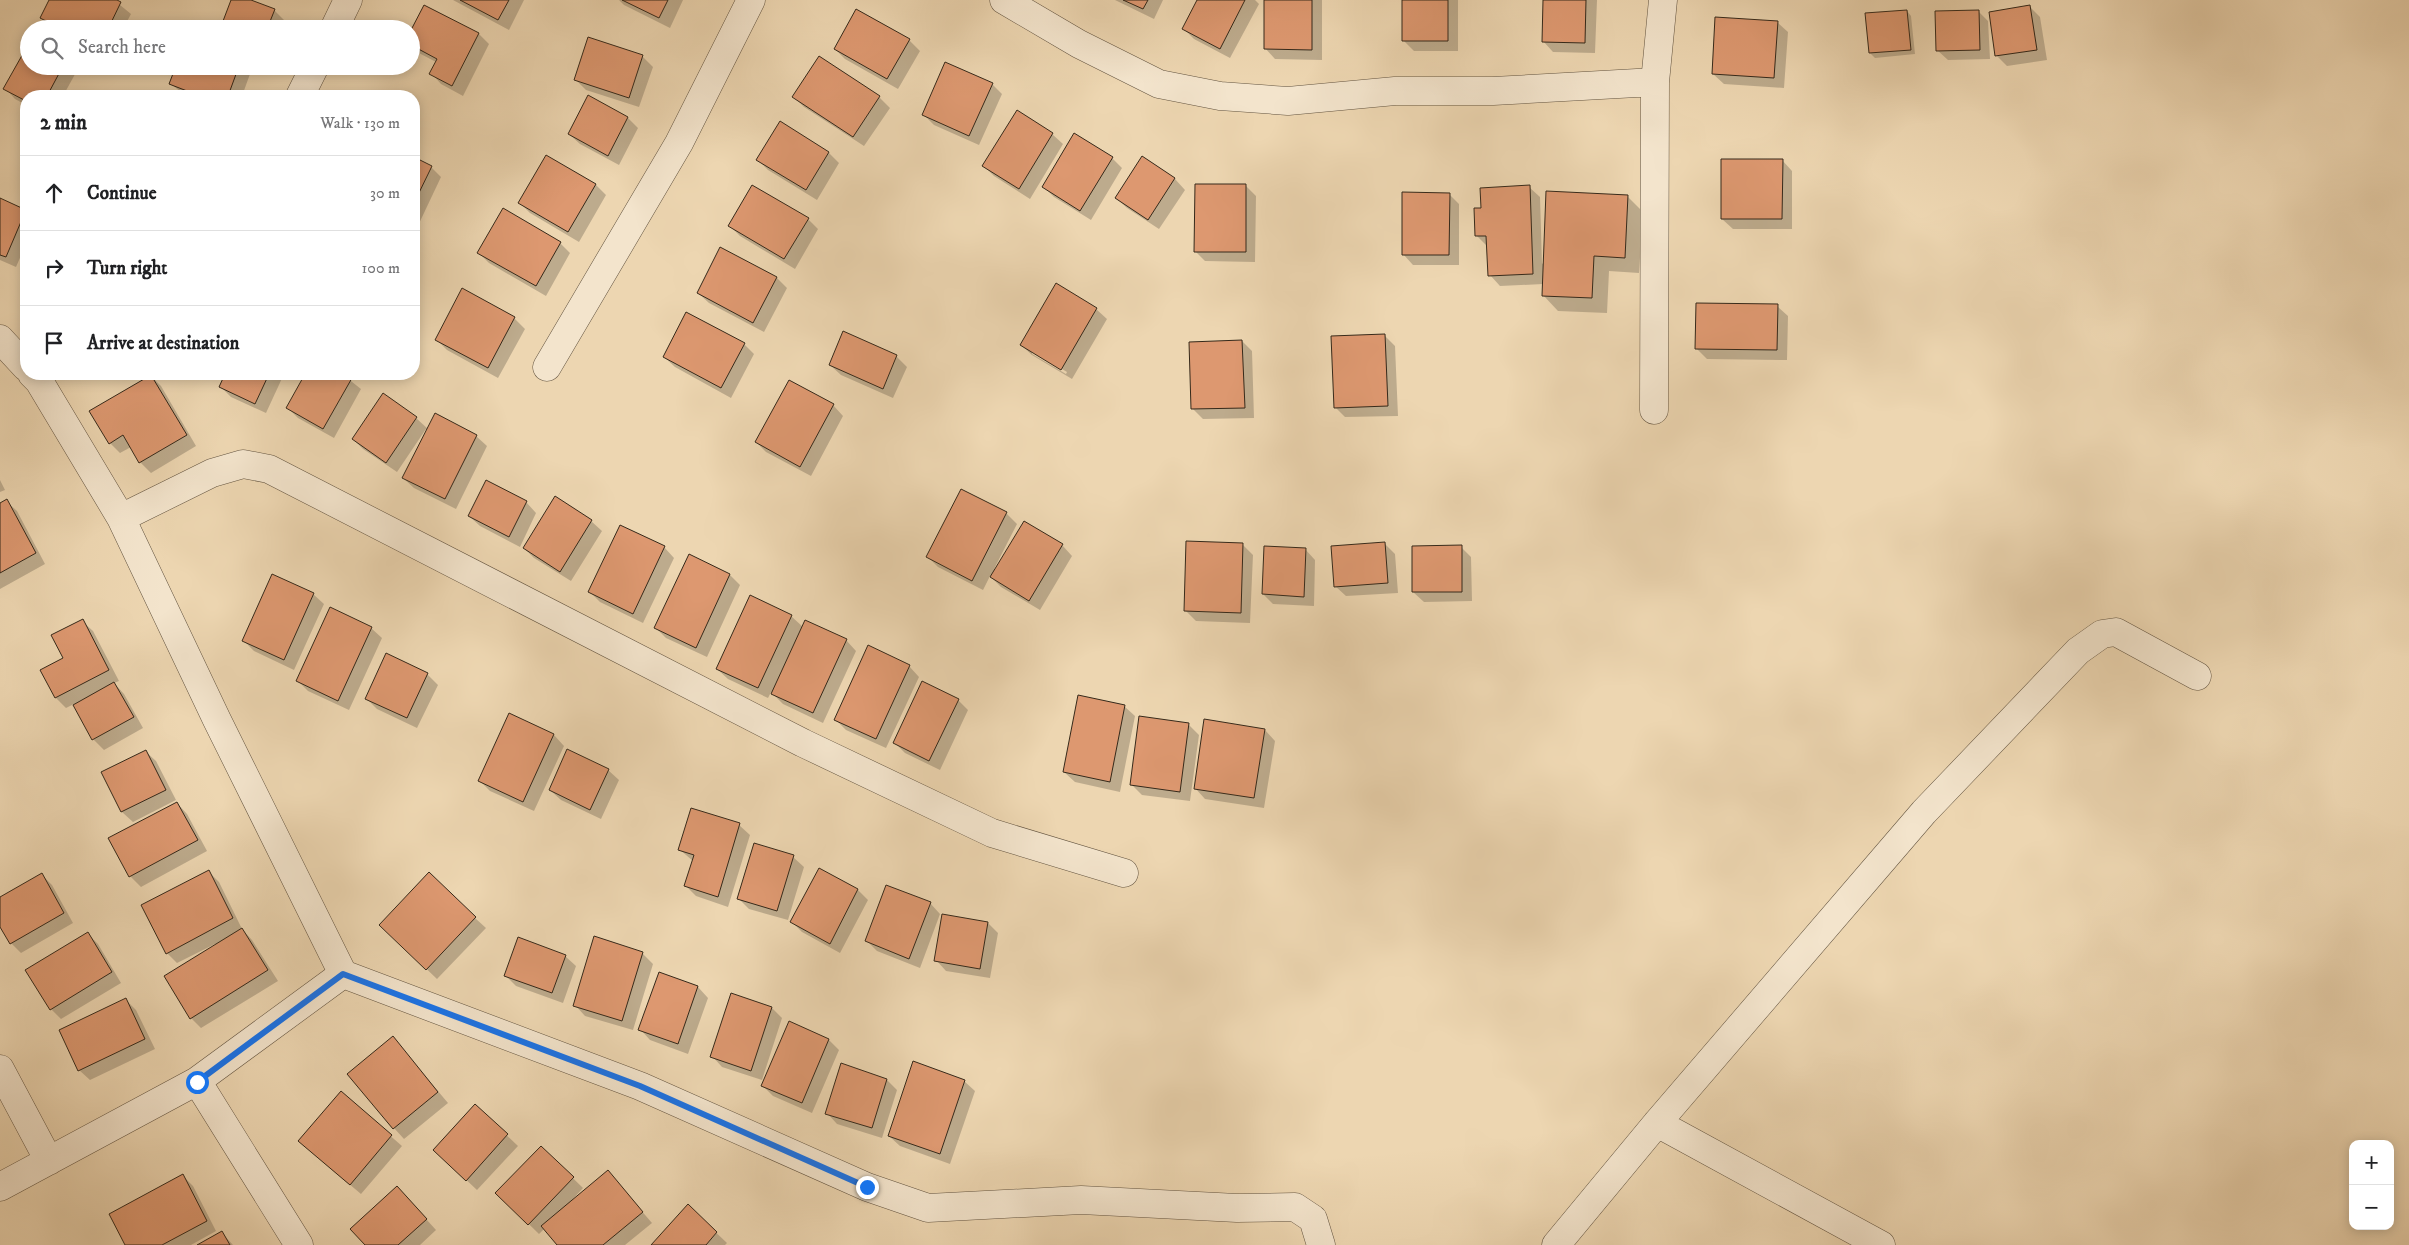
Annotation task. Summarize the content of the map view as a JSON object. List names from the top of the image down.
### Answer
{
  "page": {
    "search": "Search here",
    "heading": ["2 min", "Walk · 130 m"],
    "list": [
      ["Continue", "30 m"],
      ["Turn right", "100 m"],
      "Arrive at destination"
    ],
    "map_buttons": ["+", "−"]
  }
}
